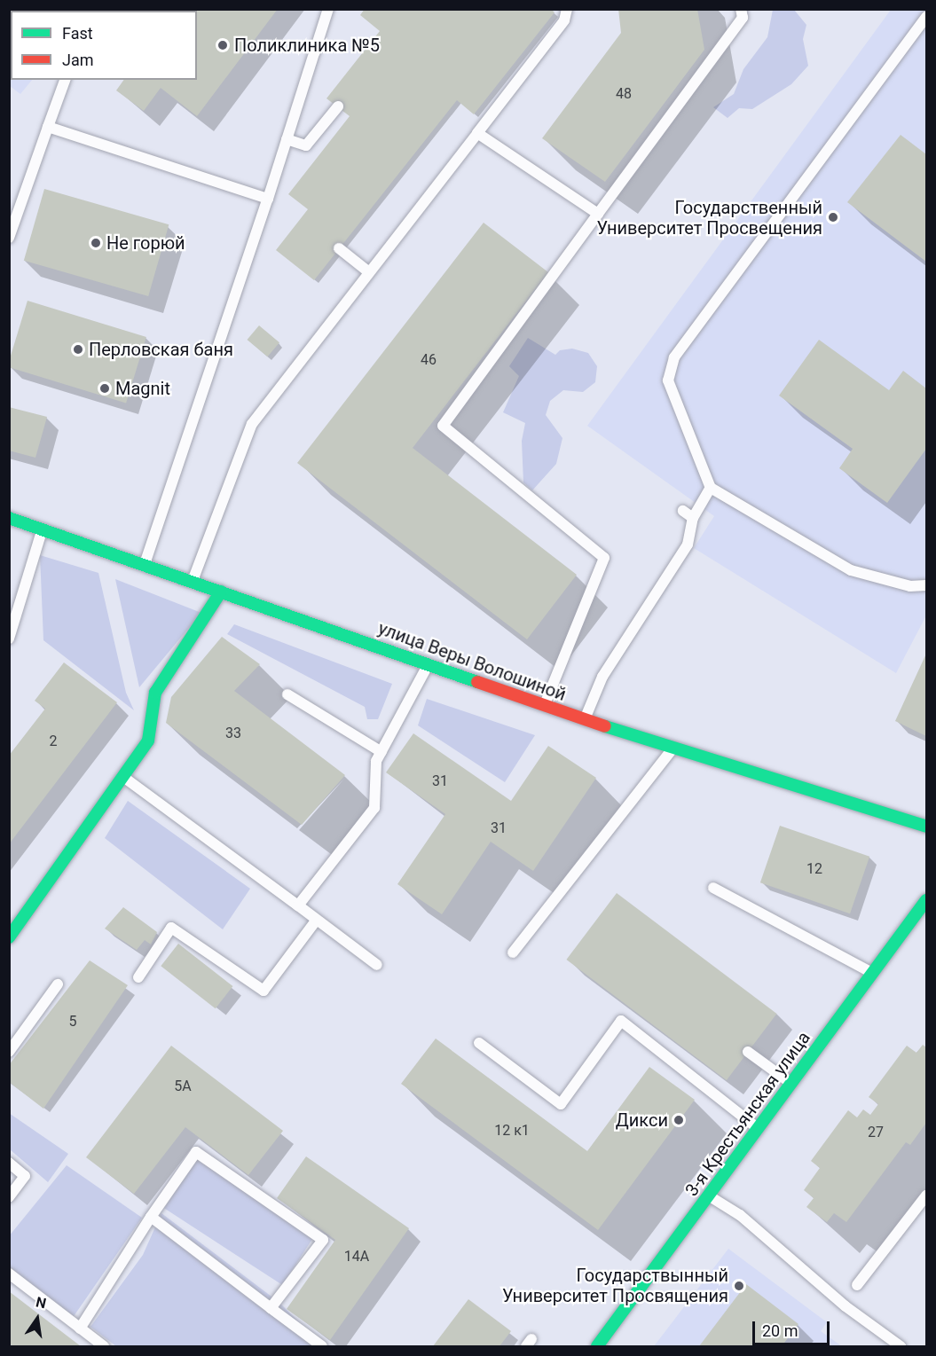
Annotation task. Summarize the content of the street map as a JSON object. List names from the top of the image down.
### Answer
{
  "streets": {
    "street": ["улица Веры Волошиной", "3-я Крестьянская улица"]
  },
  "places": [
    "Поликлиника №5",
    "Государственный Университет Просвещения",
    "Не горюй",
    "Перловская баня",
    "Magnit",
    "Дикси",
    "Государствынный Университет Просвящения"
  ],
  "house_numbers": [
    "48",
    "46",
    "33",
    "2",
    "31",
    "31",
    "12",
    "5",
    "5А",
    "12 к1",
    "27",
    "14А"
  ],
  "legend": ["Fast", "Jam"],
  "scale_bar": "20 m",
  "north": "top"
}
